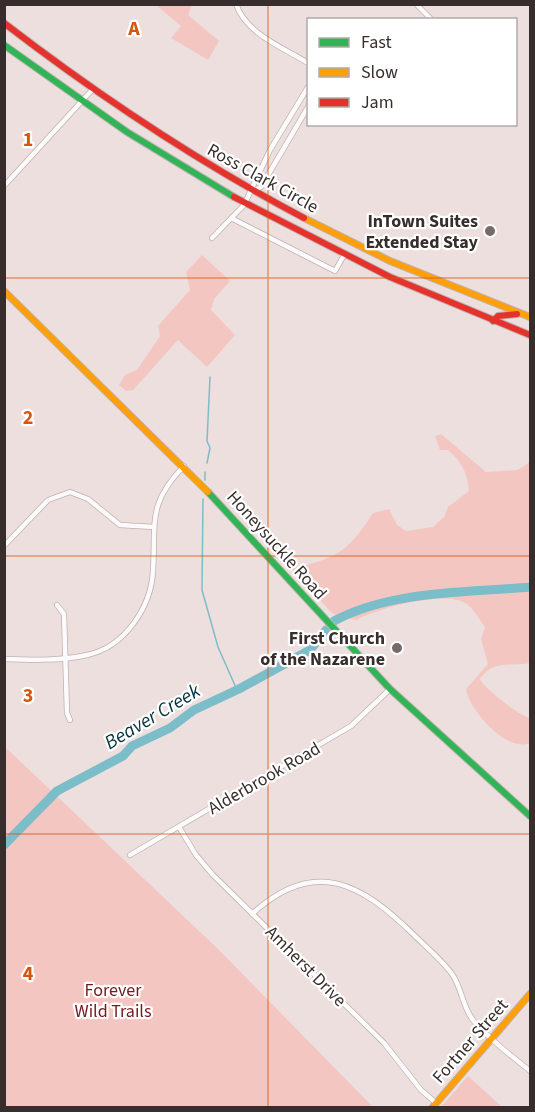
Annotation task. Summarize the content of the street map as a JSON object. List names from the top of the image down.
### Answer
{
  "streets": {
    "main road": ["Ross Clark Circle", "Honeysuckle Road", "Fortner Street"],
    "street": ["Alderbrook Road", "Amherst Drive"]
  },
  "crossings": [
    ["Honeysuckle Road", "Alderbrook Road"],
    ["Alderbrook Road", "Amherst Drive"],
    ["Amherst Drive", "Fortner Street"]
  ],
  "water": ["Beaver Creek"],
  "parks": ["Forever Wild Trails"],
  "places": ["InTown Suites Extended Stay", "First Church of the Nazarene"],
  "legend": ["Fast", "Slow", "Jam"],
  "grid": {
    "columns": ["A"],
    "rows": [
      "1",
      "2",
      "3",
      "4"
    ]
  }
}
